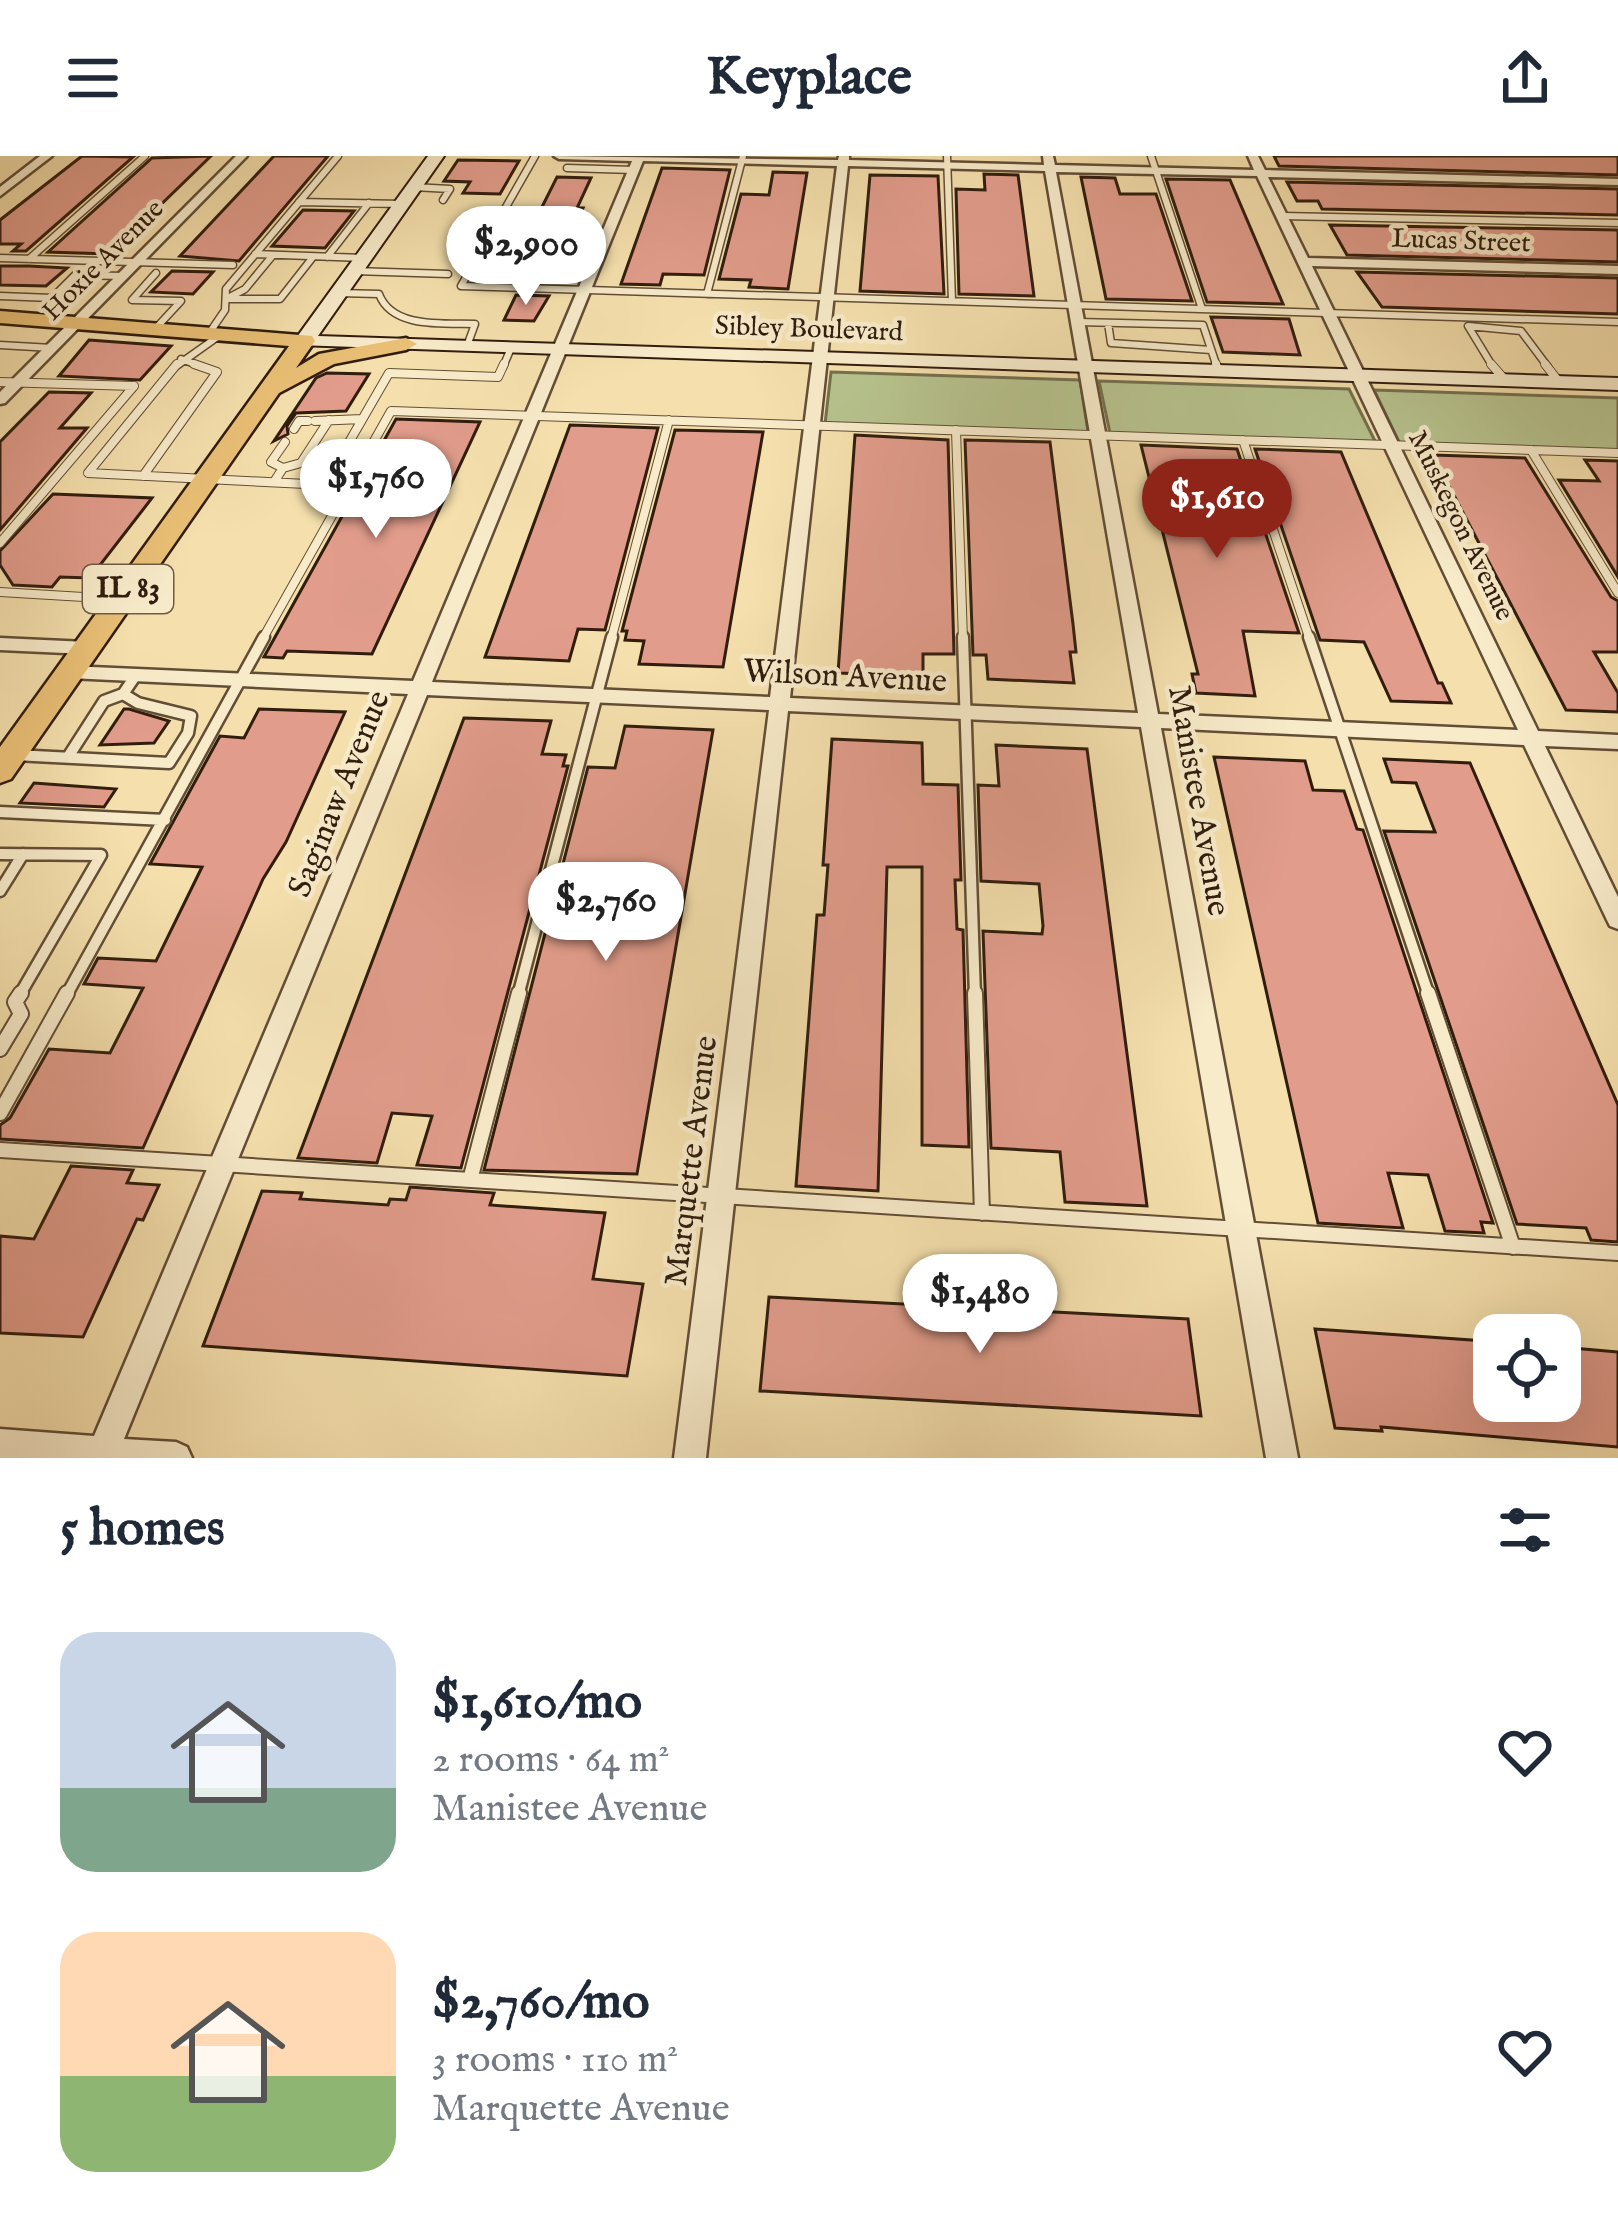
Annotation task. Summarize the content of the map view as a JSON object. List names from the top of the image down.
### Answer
{
  "streets": {
    "main road": ["Sibley Boulevard", "IL 83"],
    "street": [
      "Lucas Street",
      "Hoxie Avenue",
      "Muskegon Avenue",
      "Wilson Avenue",
      "Saginaw Avenue",
      "Manistee Avenue",
      "Marquette Avenue"
    ]
  },
  "crossings": [
    ["Lucas Street", "Muskegon Avenue"],
    ["Hoxie Avenue", "Sibley Boulevard"],
    ["Sibley Boulevard", "Muskegon Avenue"],
    ["Sibley Boulevard", "IL 83"],
    ["Sibley Boulevard", "Saginaw Avenue"],
    ["Sibley Boulevard", "Manistee Avenue"],
    ["Sibley Boulevard", "Marquette Avenue"],
    ["Muskegon Avenue", "Wilson Avenue"],
    ["IL 83", "Wilson Avenue"],
    ["Wilson Avenue", "Saginaw Avenue"],
    ["Wilson Avenue", "Manistee Avenue"],
    ["Wilson Avenue", "Marquette Avenue"]
  ],
  "page": {
    "header": "Keyplace",
    "price": [
      "$2,900",
      "$1,760",
      "$1,610",
      "$2,760",
      "$1,480"
    ],
    "heading": "5 homes",
    "list": [
      {
        "name": "$1,610/mo",
        "note": "2 rooms · 64 m² · Manistee Avenue"
      },
      {
        "name": "$2,760/mo",
        "note": "3 rooms · 110 m² · Marquette Avenue"
      }
    ]
  }
}
